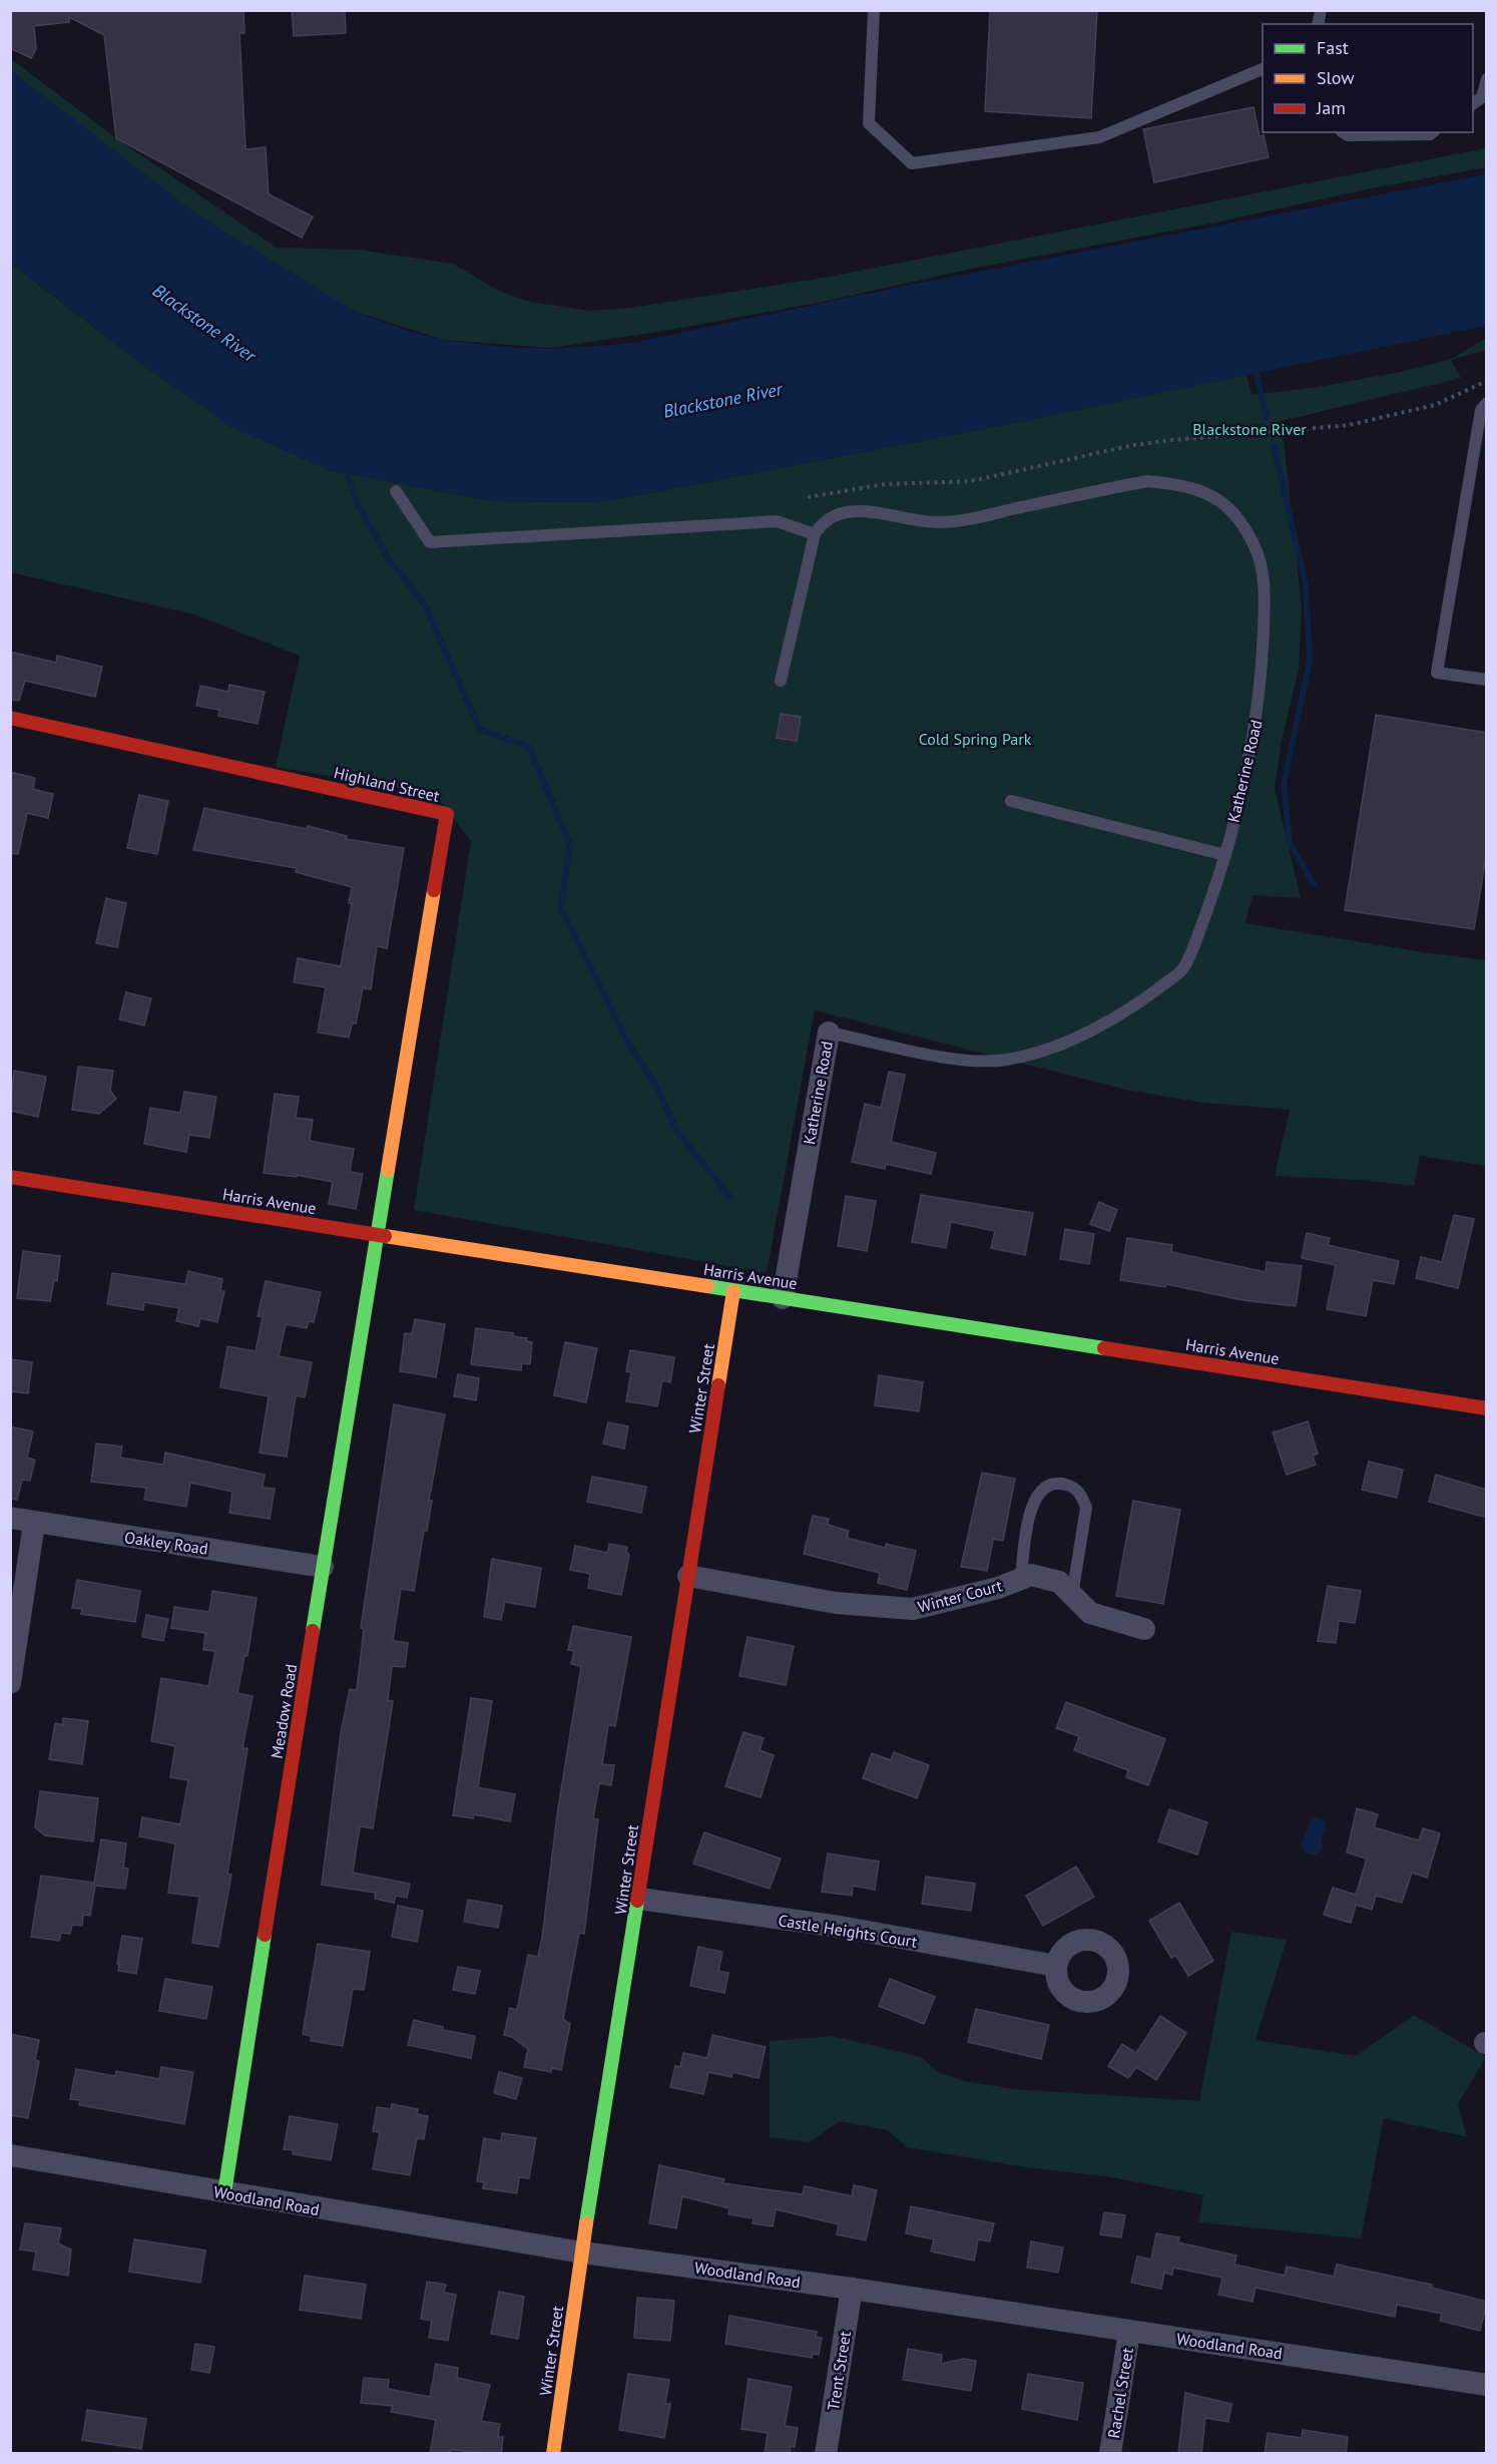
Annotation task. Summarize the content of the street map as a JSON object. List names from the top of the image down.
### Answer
{
  "streets": {
    "main road": [
      "Highland Street",
      "Harris Avenue",
      "Winter Street",
      "Meadow Road"
    ],
    "street": [
      "Katherine Road",
      "Oakley Road",
      "Winter Court",
      "Castle Heights Court",
      "Woodland Road",
      "Trent Street",
      "Rachel Street"
    ]
  },
  "crossings": [
    ["Katherine Road", "Harris Avenue"],
    ["Highland Street", "Harris Avenue"],
    ["Highland Street", "Meadow Road"],
    ["Harris Avenue", "Winter Street"],
    ["Harris Avenue", "Meadow Road"],
    ["Winter Street", "Winter Court"],
    ["Winter Street", "Castle Heights Court"],
    ["Winter Street", "Woodland Road"],
    ["Oakley Road", "Meadow Road"],
    ["Meadow Road", "Woodland Road"],
    ["Woodland Road", "Trent Street"],
    ["Woodland Road", "Rachel Street"]
  ],
  "water": ["Blackstone River"],
  "parks": ["Blackstone River", "Cold Spring Park"],
  "legend": ["Fast", "Slow", "Jam"]
}
